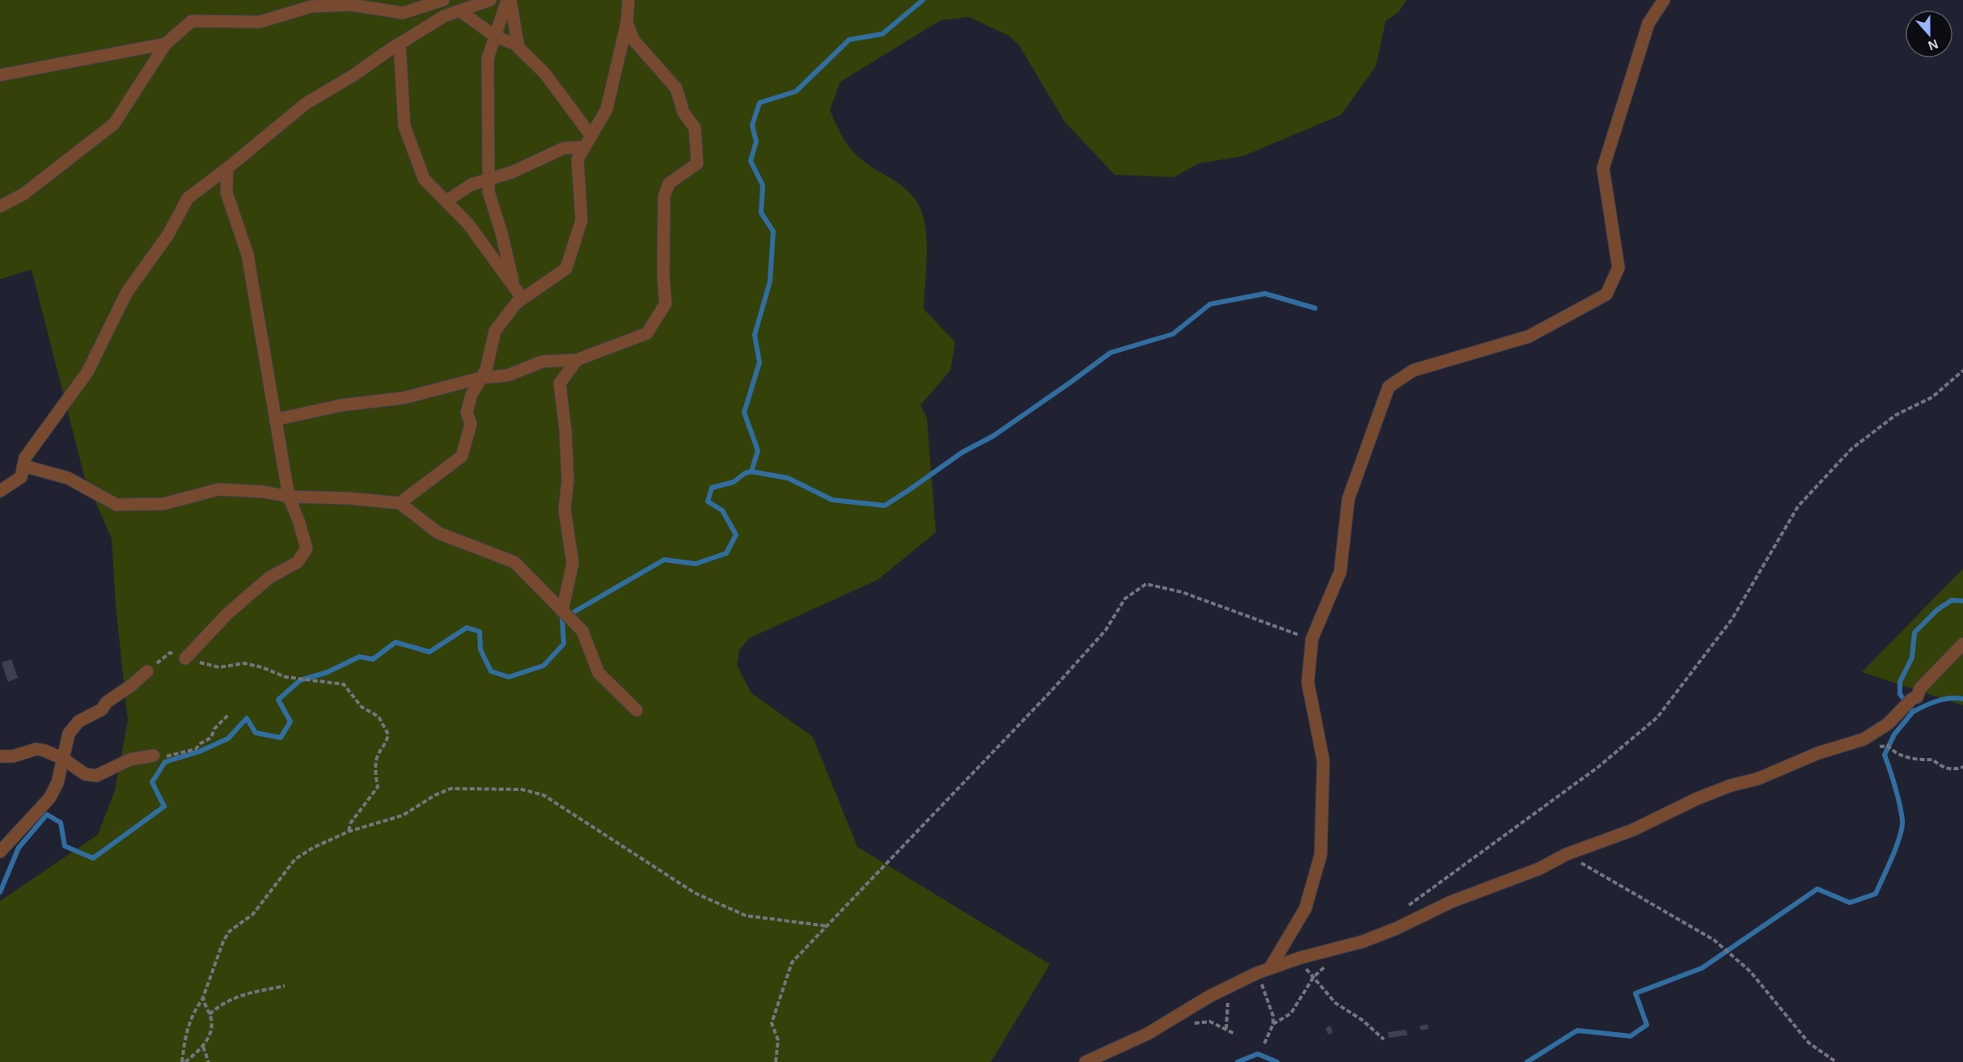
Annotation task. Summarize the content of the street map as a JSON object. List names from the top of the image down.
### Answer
{
  "north": "bottom"
}
